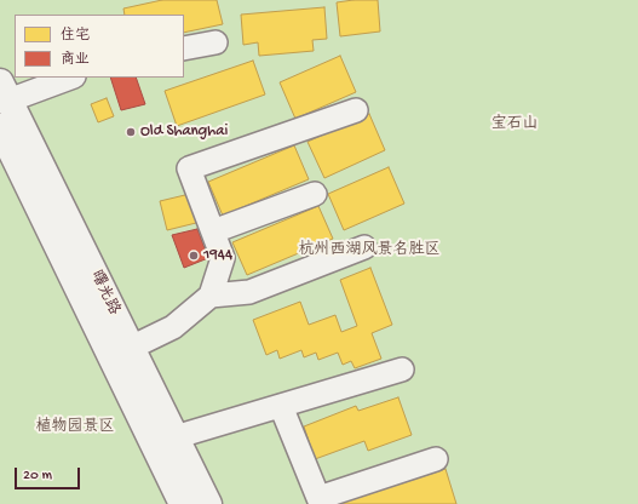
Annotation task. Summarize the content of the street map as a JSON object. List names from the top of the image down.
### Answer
{
  "streets": {
    "main road": ["曙光路"]
  },
  "parks": ["宝石山", "杭州西湖风景名胜区", "植物园景区"],
  "places": ["Old Shanghai", "1944"],
  "legend": ["住宅", "商业"],
  "scale_bar": "20 m"
}
